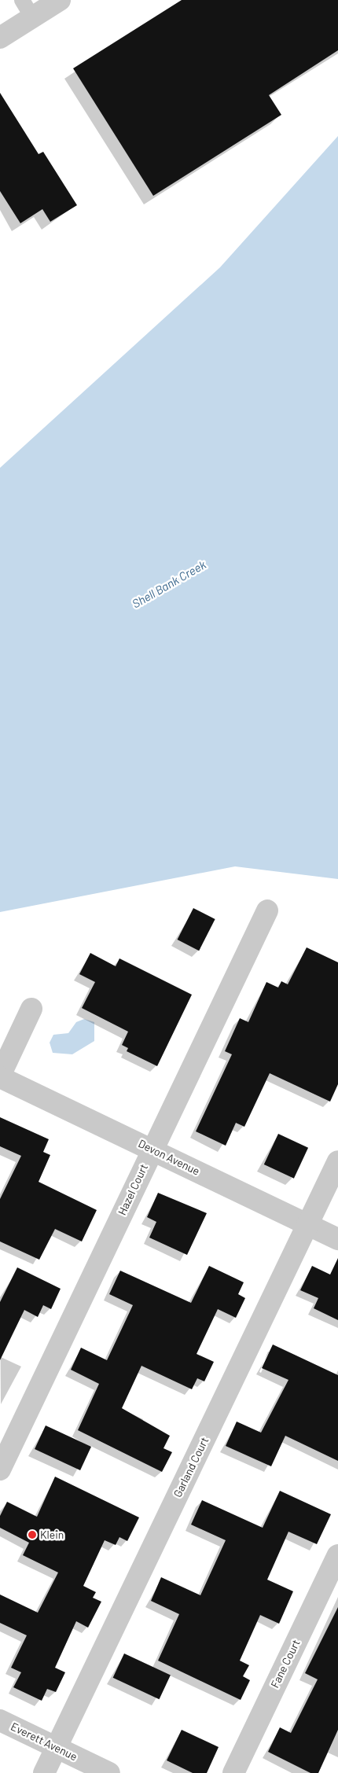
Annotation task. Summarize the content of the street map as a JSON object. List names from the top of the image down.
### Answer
{
  "streets": {
    "street": [
      "Devon Avenue",
      "Hazel Court",
      "Garland Court",
      "Fane Court",
      "Everett Avenue"
    ]
  },
  "crossings": [
    ["Devon Avenue", "Hazel Court"],
    ["Devon Avenue", "Garland Court"],
    ["Garland Court", "Everett Avenue"]
  ],
  "water": ["Shell Bank Creek"],
  "places": ["Klein"]
}
